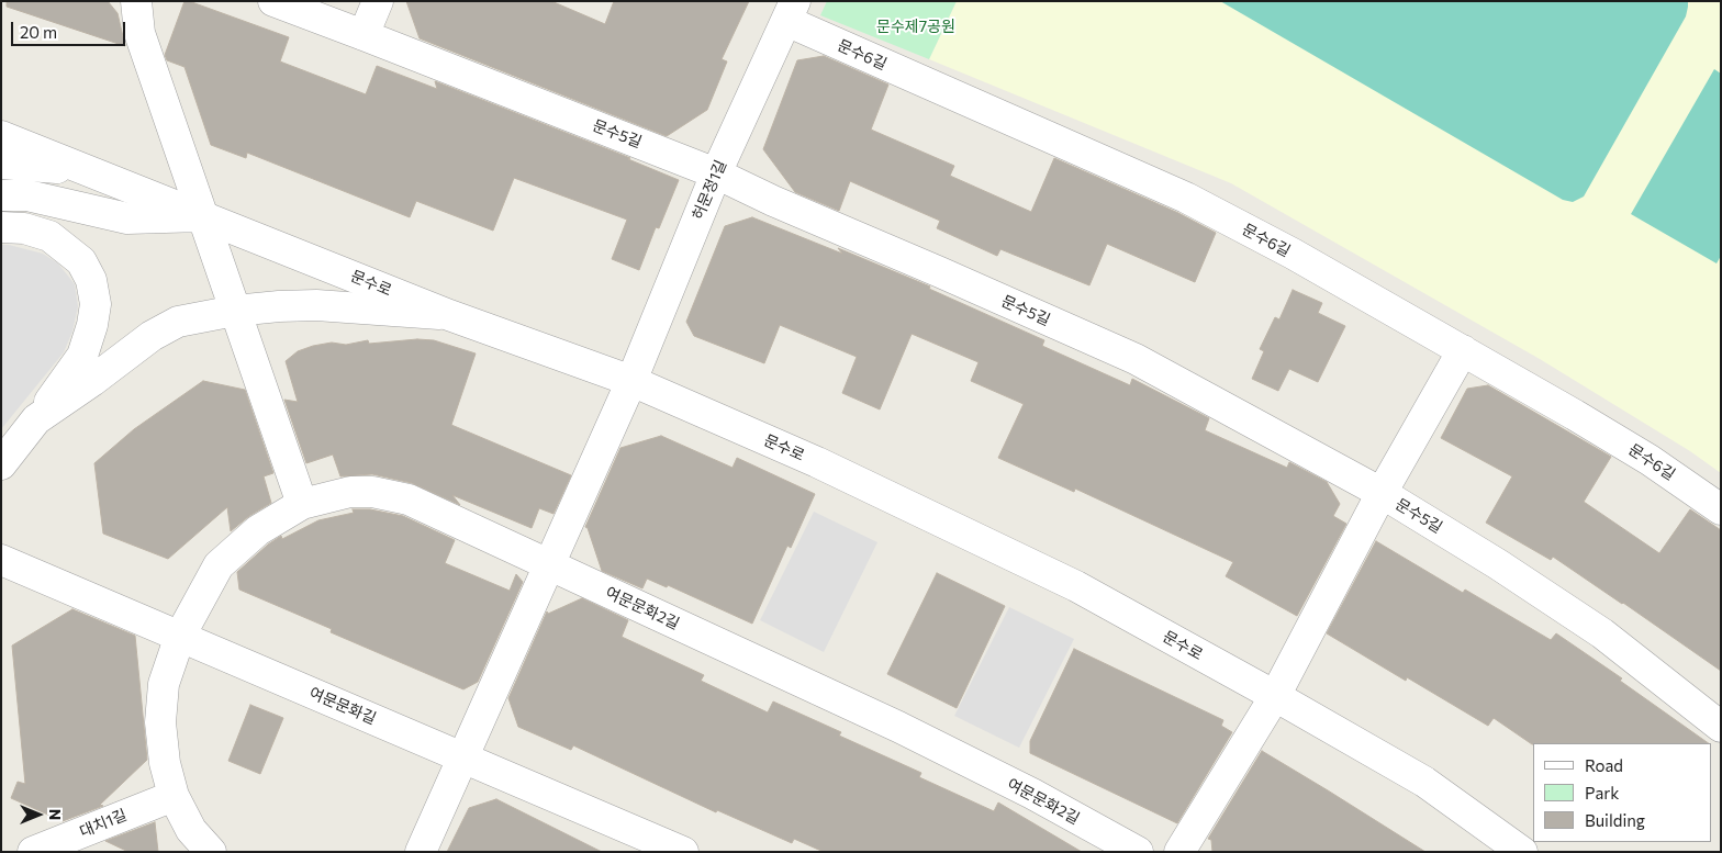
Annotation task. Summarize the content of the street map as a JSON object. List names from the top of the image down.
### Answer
{
  "streets": {
    "street": [
      "문수6길",
      "문수5길",
      "허문정1길",
      "문수로",
      "여문문화2길",
      "여문문화길",
      "대치1길"
    ]
  },
  "crossings": [
    ["문수6길", "허문정1길"],
    ["문수5길", "허문정1길"],
    ["허문정1길", "문수로"],
    ["허문정1길", "여문문화2길"],
    ["허문정1길", "여문문화길"],
    ["여문문화2길", "여문문화길"],
    ["여문문화2길", "대치1길"]
  ],
  "parks": ["문수제7공원"],
  "legend": ["Road", "Park", "Building"],
  "scale_bar": "20 m",
  "north": "right"
}
